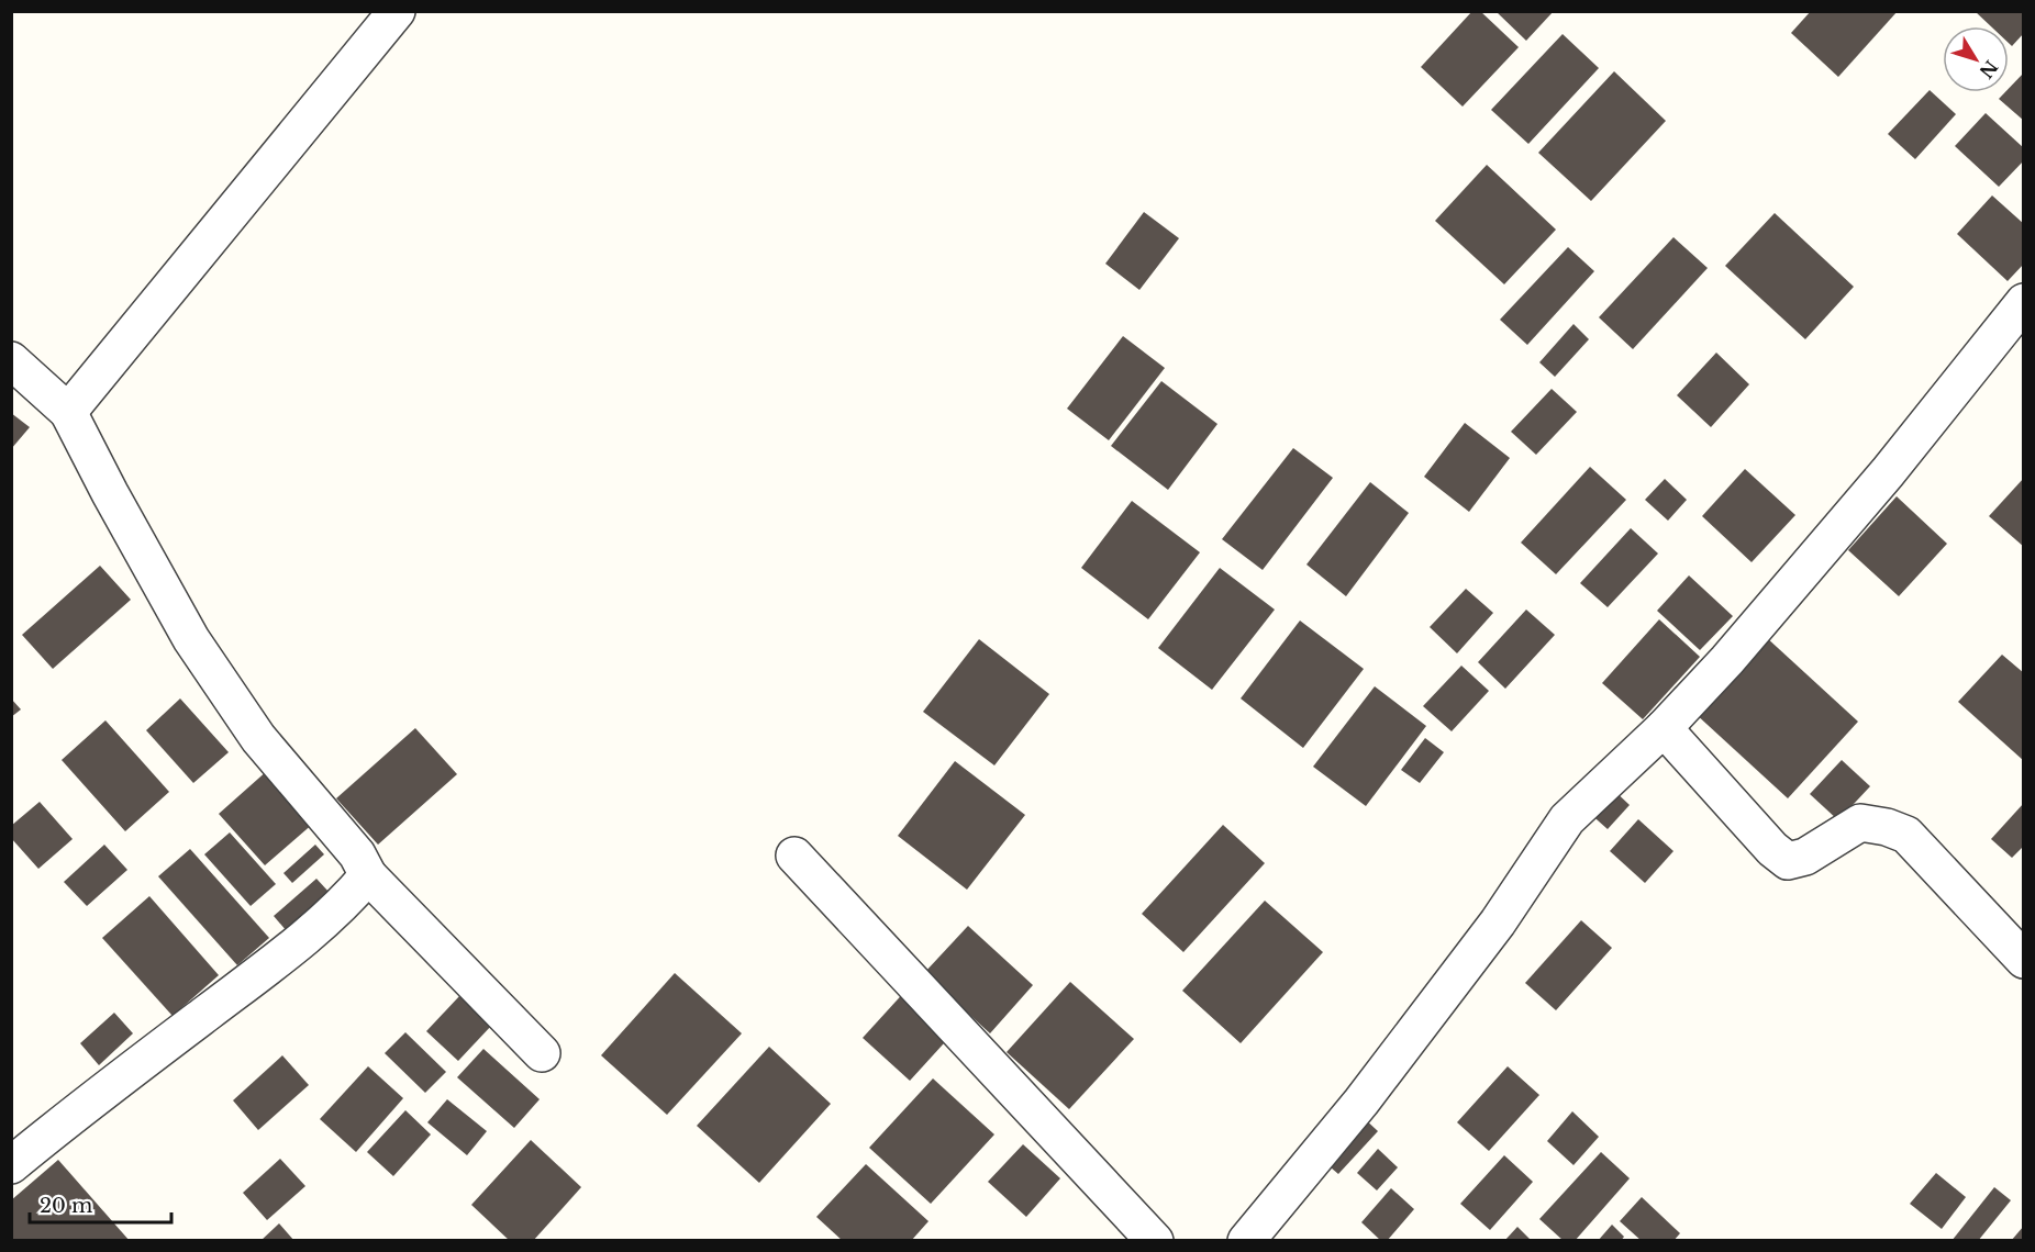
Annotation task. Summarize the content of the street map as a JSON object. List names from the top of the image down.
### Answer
{
  "scale_bar": "20 m",
  "north": "bottom right"
}
